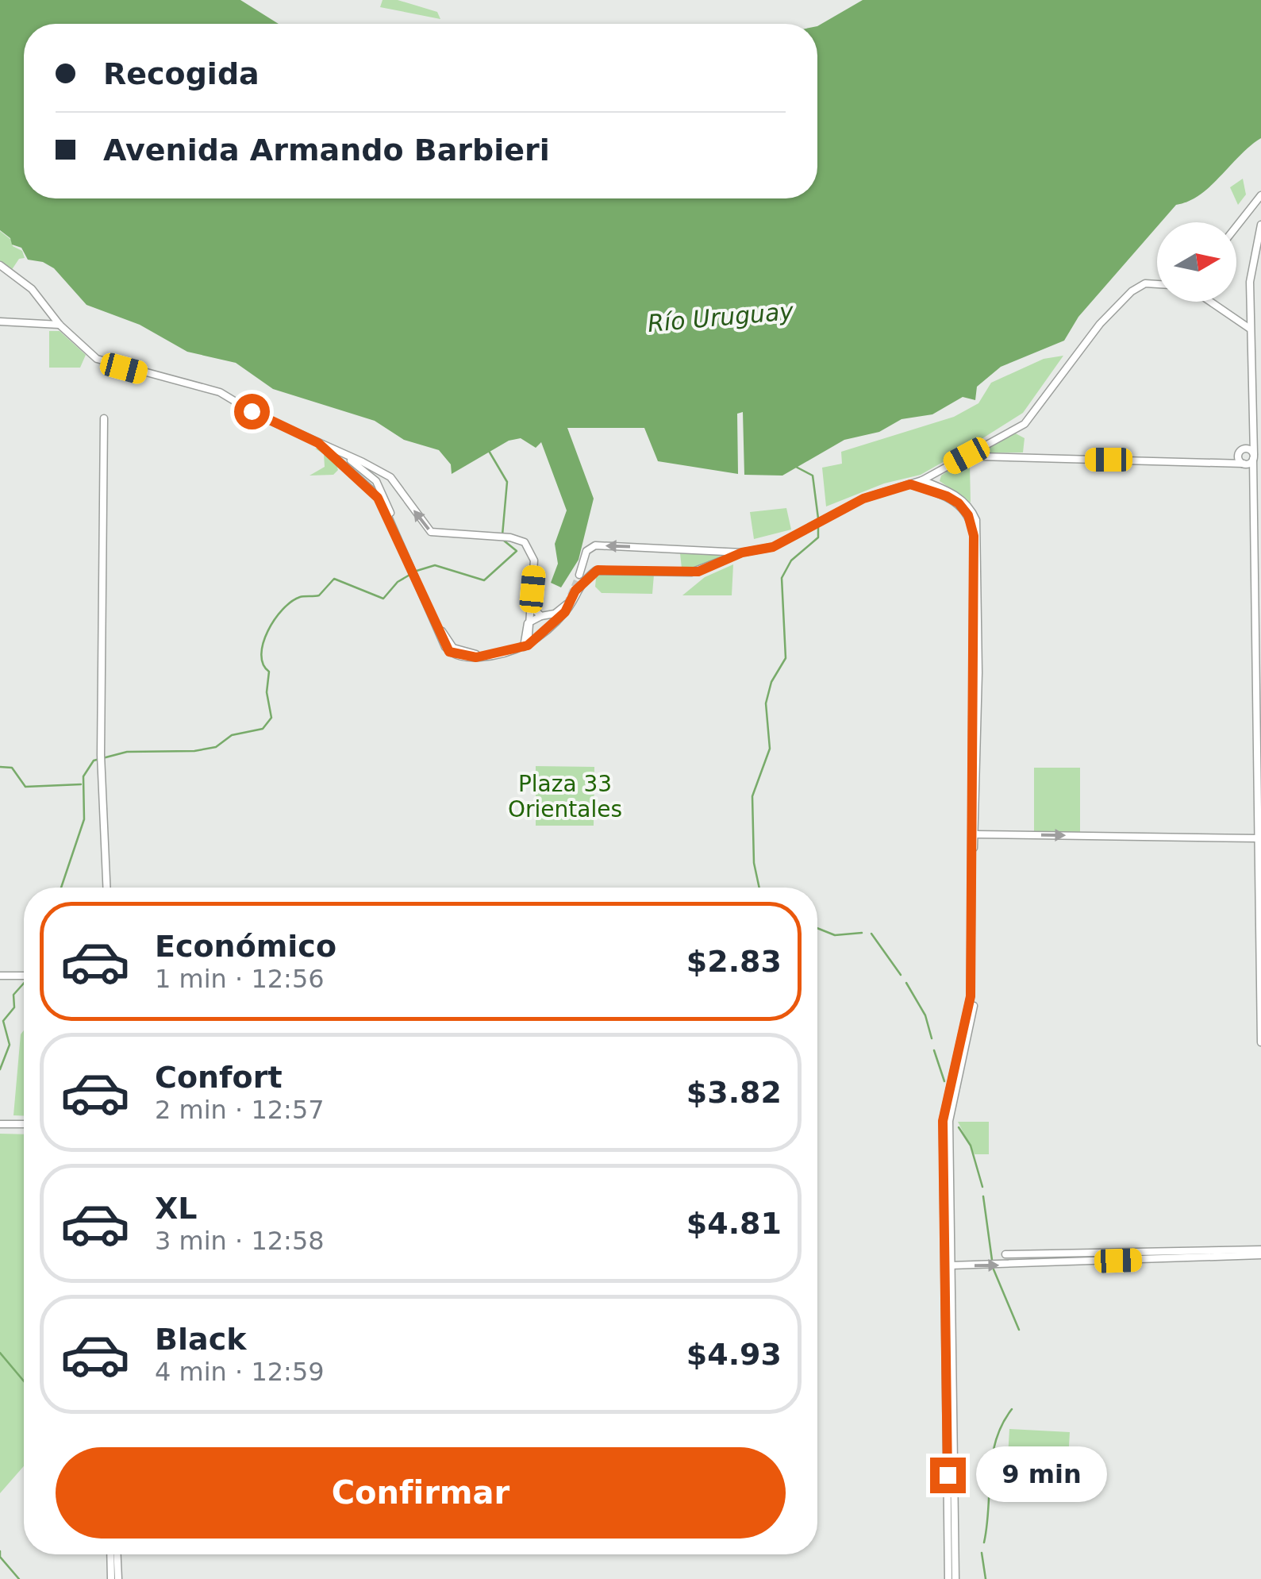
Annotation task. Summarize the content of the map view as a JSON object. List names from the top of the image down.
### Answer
{
  "water": ["Río Uruguay"],
  "parks": ["Plaza 33 Orientales"],
  "north": "right",
  "page": {
    "banner": ["Recogida", "Avenida Armando Barbieri"],
    "list": [
      {
        "name": "Económico",
        "note": "1 min · 12:56",
        "value": "$2.83"
      },
      {
        "name": "Confort",
        "note": "2 min · 12:57",
        "value": "$3.82"
      },
      {
        "name": "XL",
        "note": "3 min · 12:58",
        "value": "$4.81"
      },
      {
        "name": "Black",
        "note": "4 min · 12:59",
        "value": "$4.93"
      }
    ],
    "buttons": "Confirmar",
    "bubble": "9 min"
  }
}
